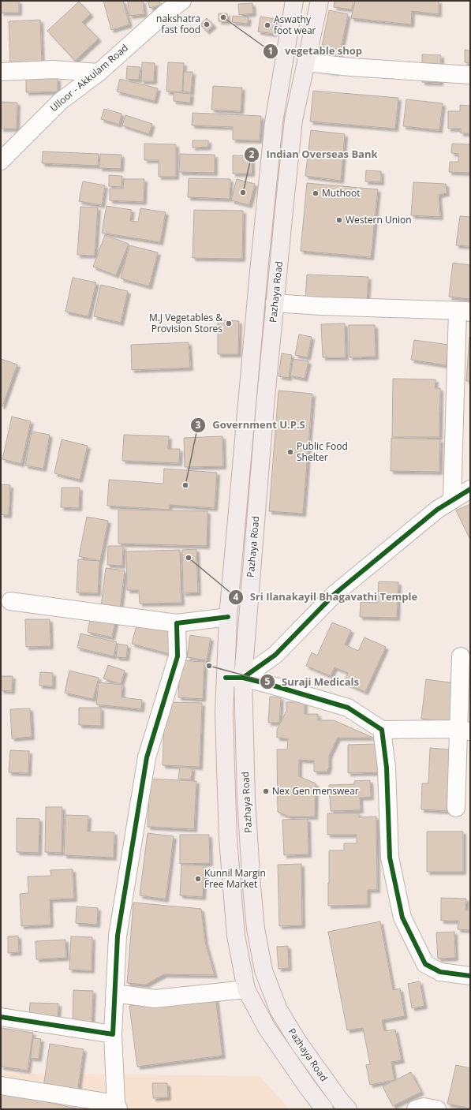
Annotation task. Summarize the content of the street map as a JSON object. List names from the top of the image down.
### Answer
{
  "streets": {
    "main road": ["Pazhaya Road"],
    "street": ["Ulloor - Akkulam Road"]
  },
  "places": [
    "vegetable shop",
    "nakshatra fast food",
    "Aswathy foot wear",
    "Indian Overseas Bank",
    "Muthoot",
    "Western Union",
    "M.J Vegetables & Provision Stores",
    "Public Food Shelter",
    "Government U.P.S",
    "Sri Ilanakayil Bhagavathi Temple",
    "Suraji Medicals",
    "Nex Gen menswear",
    "Kunnil Margin Free Market"
  ]
}
